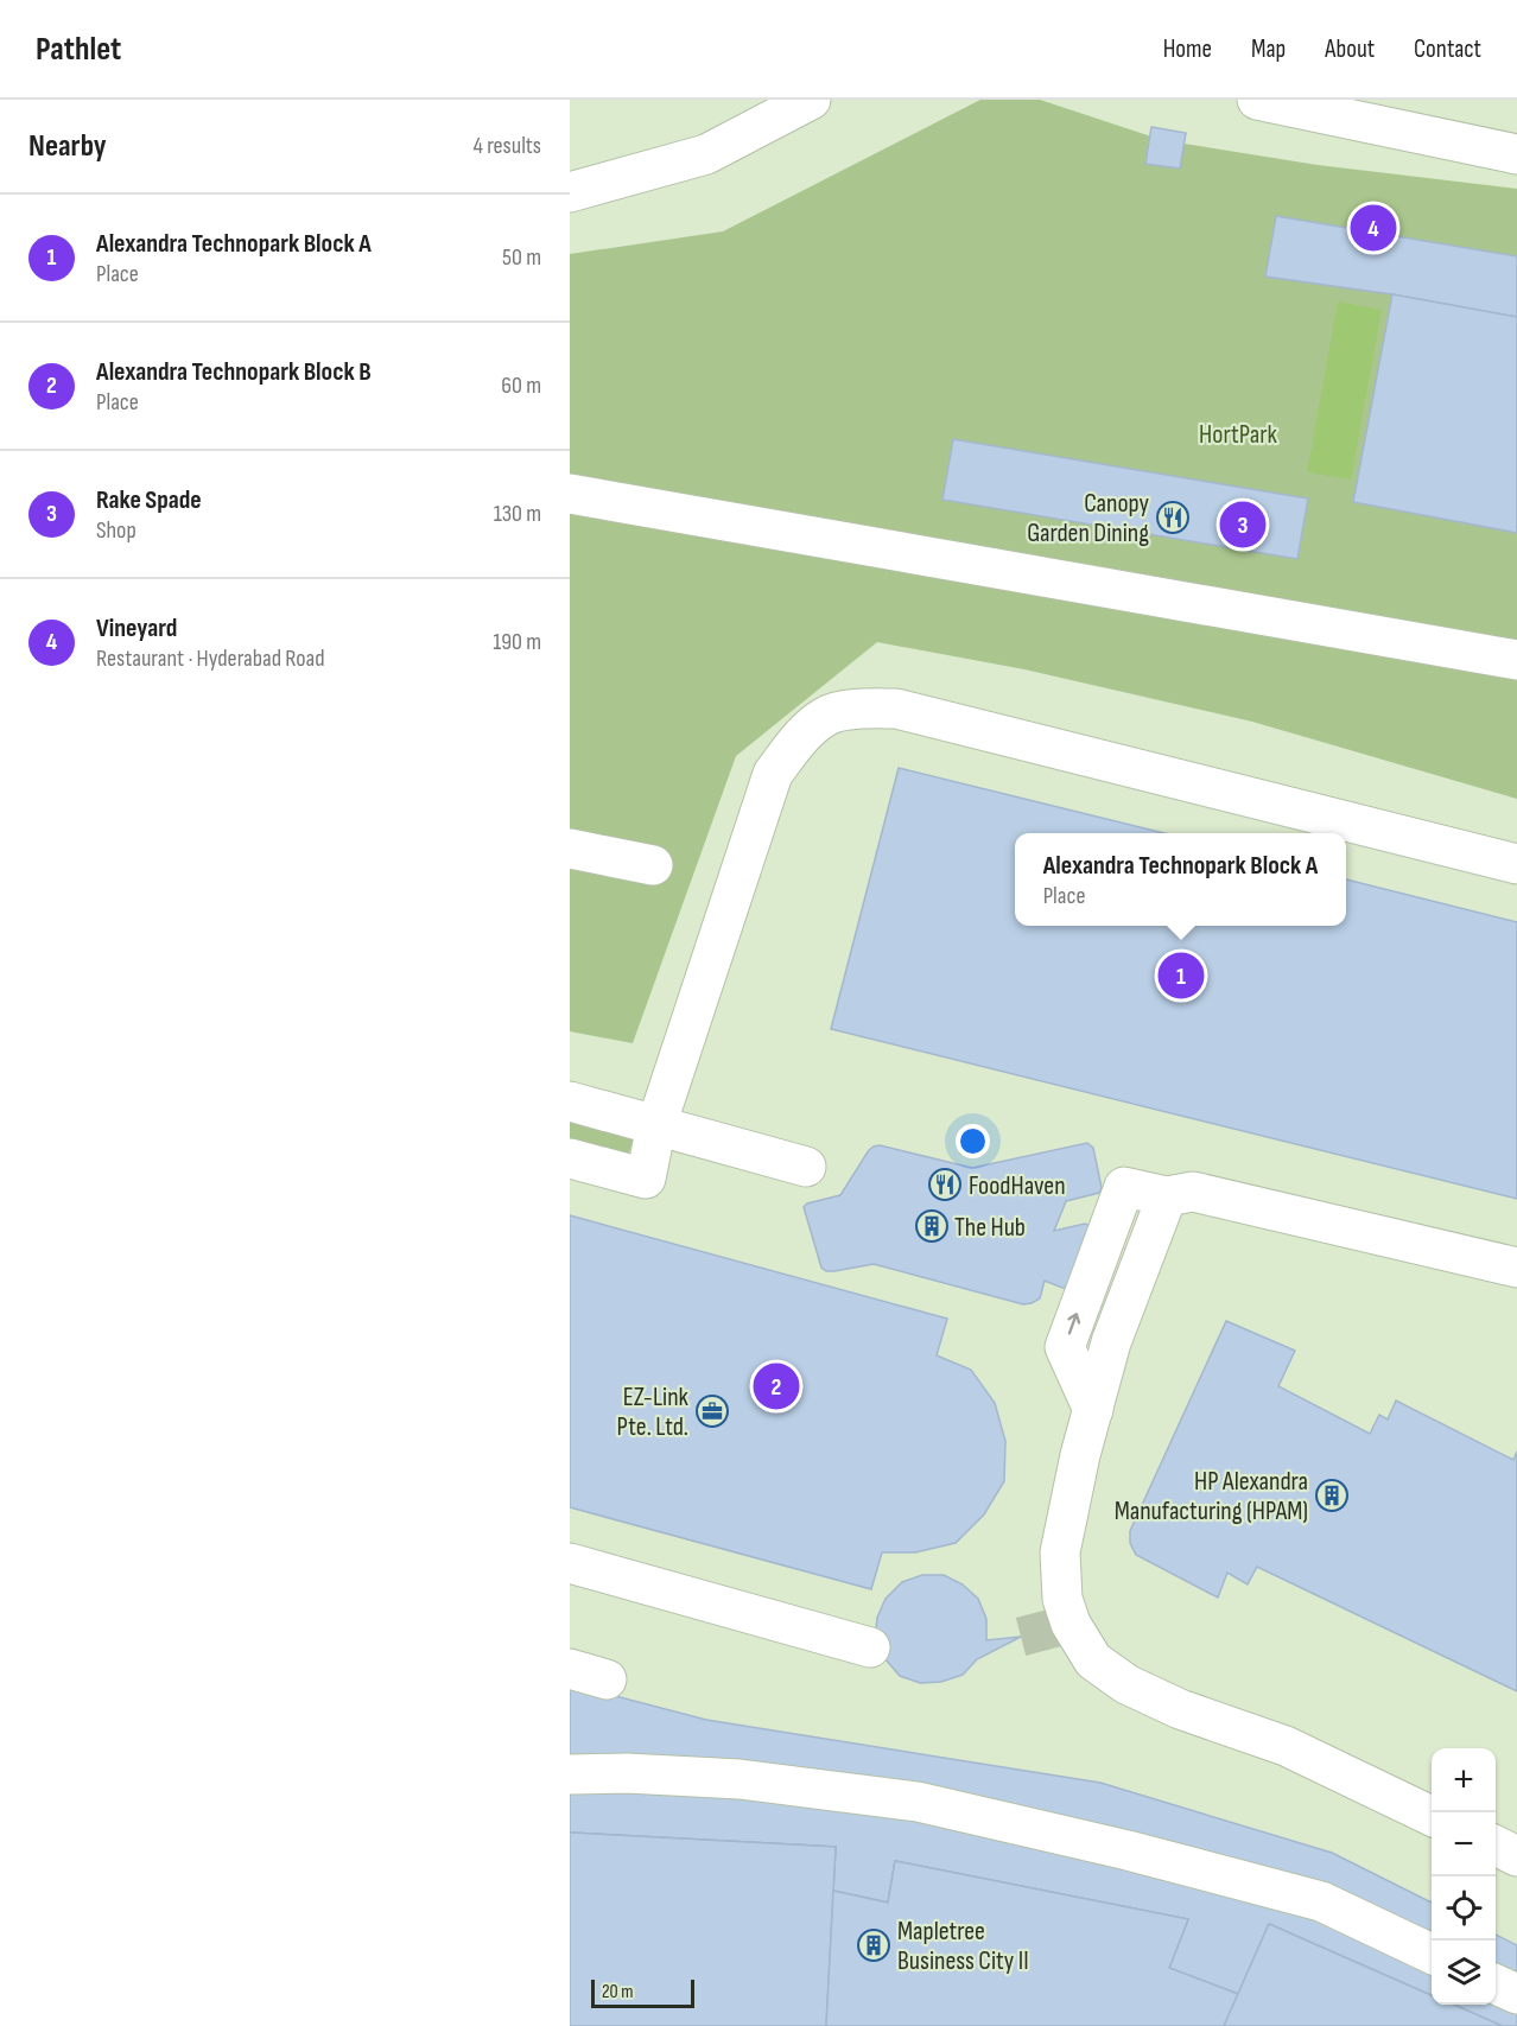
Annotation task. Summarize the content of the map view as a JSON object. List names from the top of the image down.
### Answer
{
  "parks": ["HortPark"],
  "places": {
    "restaurant": ["Canopy Garden Dining", "FoodHaven"],
    "building": ["The Hub", "HP Alexandra Manufacturing (HPAM)", "Mapletree Business City II"],
    "office": ["EZ-Link Pte. Ltd."]
  },
  "scale_bar": "20 m",
  "page": {
    "header": "Pathlet",
    "nav": [
      "Home",
      "Map",
      "About",
      "Contact"
    ],
    "heading": ["Nearby", "4 results"],
    "list": [
      {
        "mark": "1",
        "name": "Alexandra Technopark Block A",
        "note": "Place",
        "value": "50 m"
      },
      {
        "mark": "2",
        "name": "Alexandra Technopark Block B",
        "note": "Place",
        "value": "60 m"
      },
      {
        "mark": "3",
        "name": "Rake Spade",
        "note": "Shop",
        "value": "130 m"
      },
      {
        "mark": "4",
        "name": "Vineyard",
        "note": "Restaurant · Hyderabad Road",
        "value": "190 m"
      }
    ],
    "pins": [
      "4",
      "3",
      "1",
      "2"
    ],
    "popup": ["Alexandra Technopark Block A", "Place"],
    "map_buttons": ["+", "−"],
    "scale": "20 m"
  }
}
